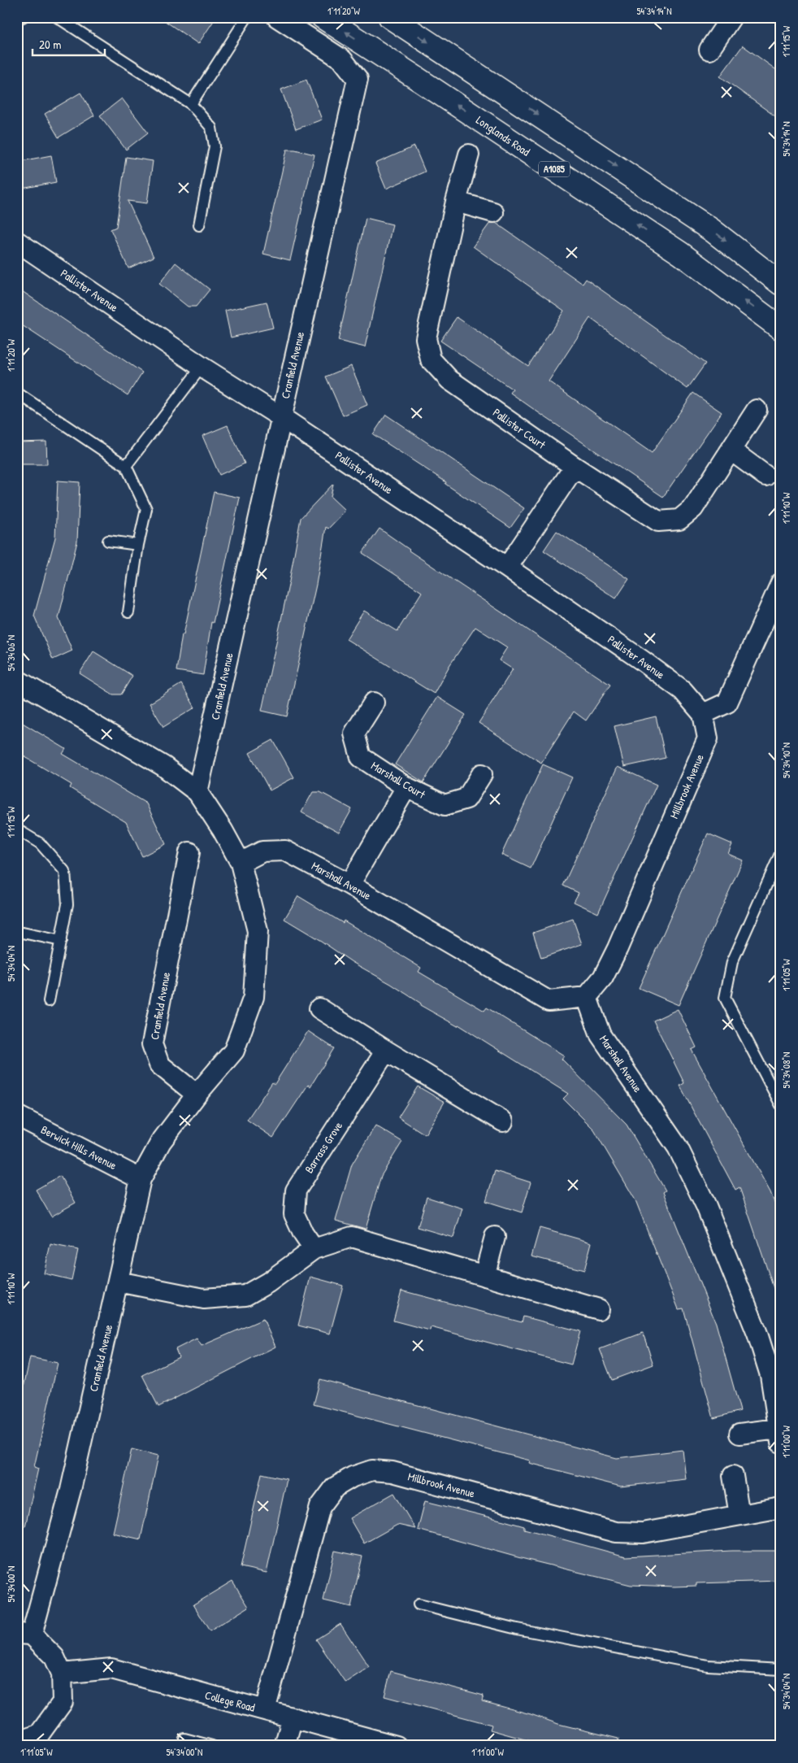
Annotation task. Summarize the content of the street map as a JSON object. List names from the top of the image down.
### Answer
{
  "streets": {
    "main road": ["Longlands Road", "A1085"],
    "street": [
      "Pallister Avenue",
      "Cranfield Avenue",
      "Pallister Court",
      "Marshall Court",
      "Millbrook Avenue",
      "Marshall Avenue",
      "Berwick Hills Avenue",
      "Barrass Grove",
      "College Road"
    ]
  },
  "crossings": [
    ["Pallister Avenue", "Cranfield Avenue"],
    ["Pallister Avenue", "Millbrook Avenue"],
    ["Cranfield Avenue", "Marshall Avenue"],
    ["Cranfield Avenue", "Berwick Hills Avenue"],
    ["Millbrook Avenue", "Marshall Avenue"],
    ["Millbrook Avenue", "College Road"]
  ],
  "scale_bar": "20 m",
  "coordinates": [
    "1°11'20\"W",
    "54°34'14\"N",
    "1°11'15\"W",
    "1°11'10\"W",
    "54°34'06\"N",
    "54°34'10\"N",
    "54°34'04\"N",
    "1°11'05\"W",
    "54°34'08\"N",
    "1°11'00\"W",
    "54°34'00\"N"
  ]
}
